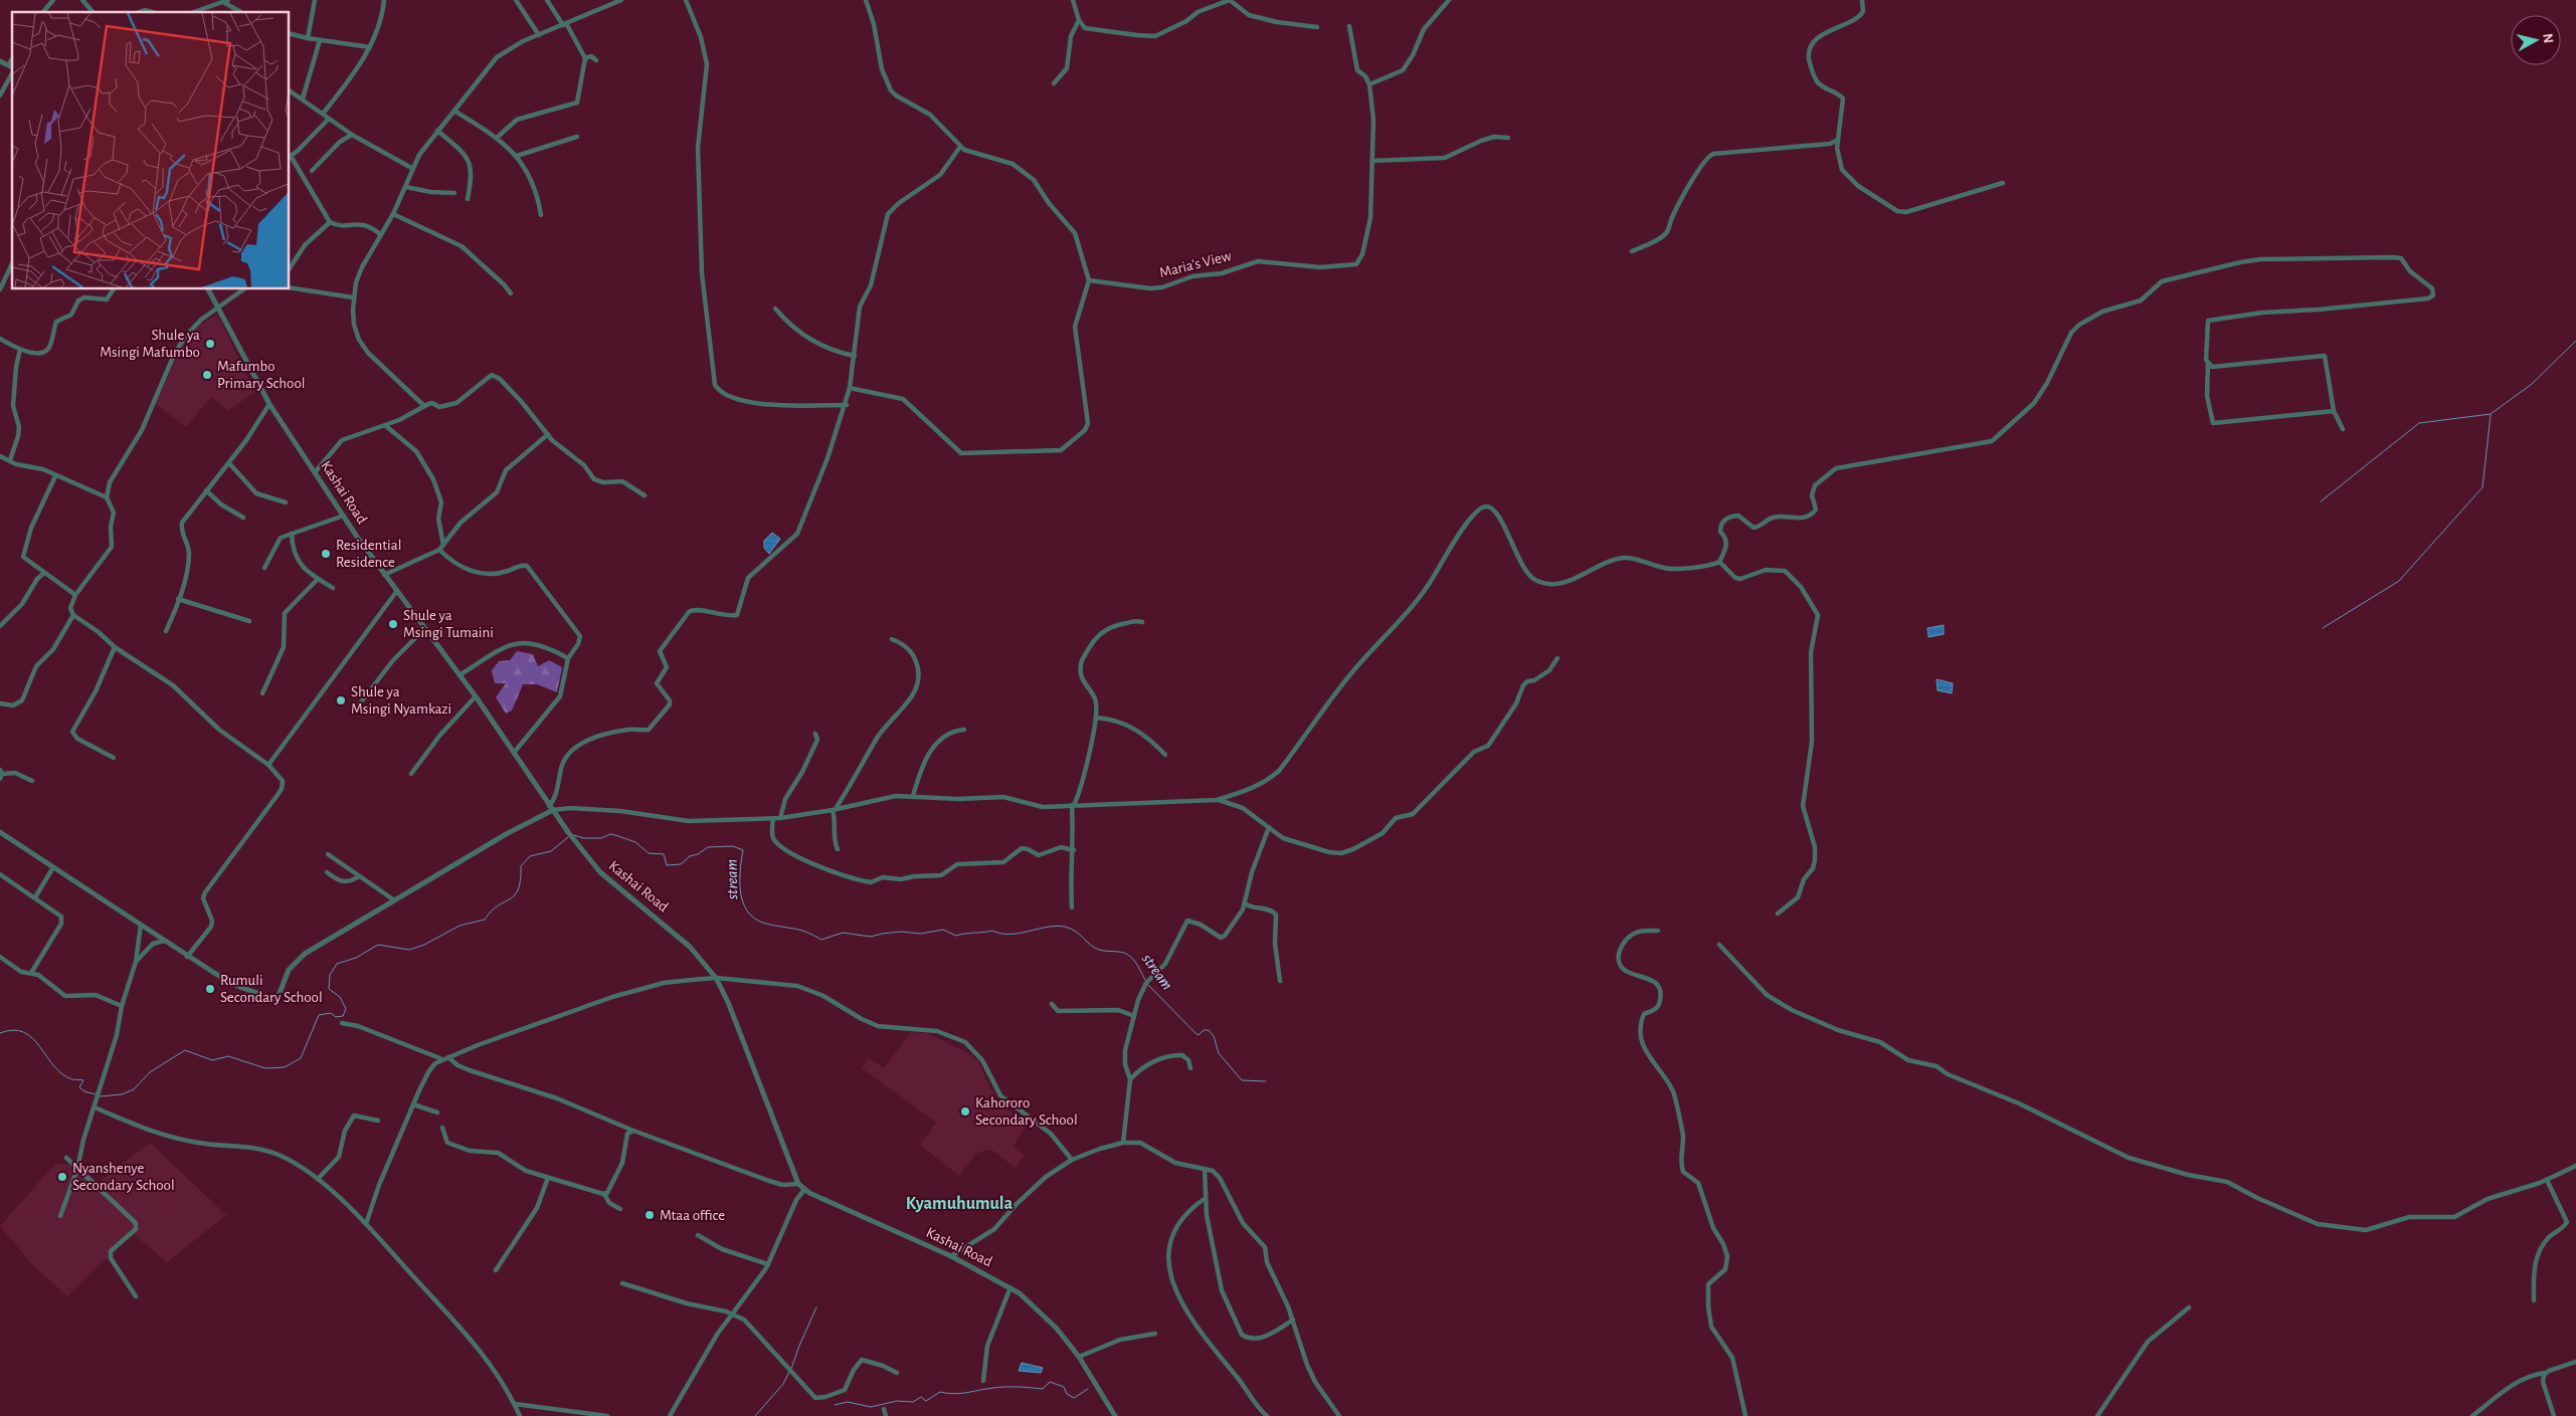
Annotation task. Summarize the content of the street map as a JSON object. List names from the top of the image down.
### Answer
{
  "streets": {
    "street": ["Maria's View", "Kashai Road"]
  },
  "districts": ["Kyamuhumula"],
  "water": ["stream"],
  "places": [
    "Shule ya Msingi Mafumbo",
    "Mafumbo Primary School",
    "Residential Residence",
    "Shule ya Msingi Tumaini",
    "Shule ya Msingi Nyamkazi",
    "Rumuli Secondary School",
    "Kahororo Secondary School",
    "Nyanshenye Secondary School",
    "Mtaa office"
  ],
  "north": "right"
}
